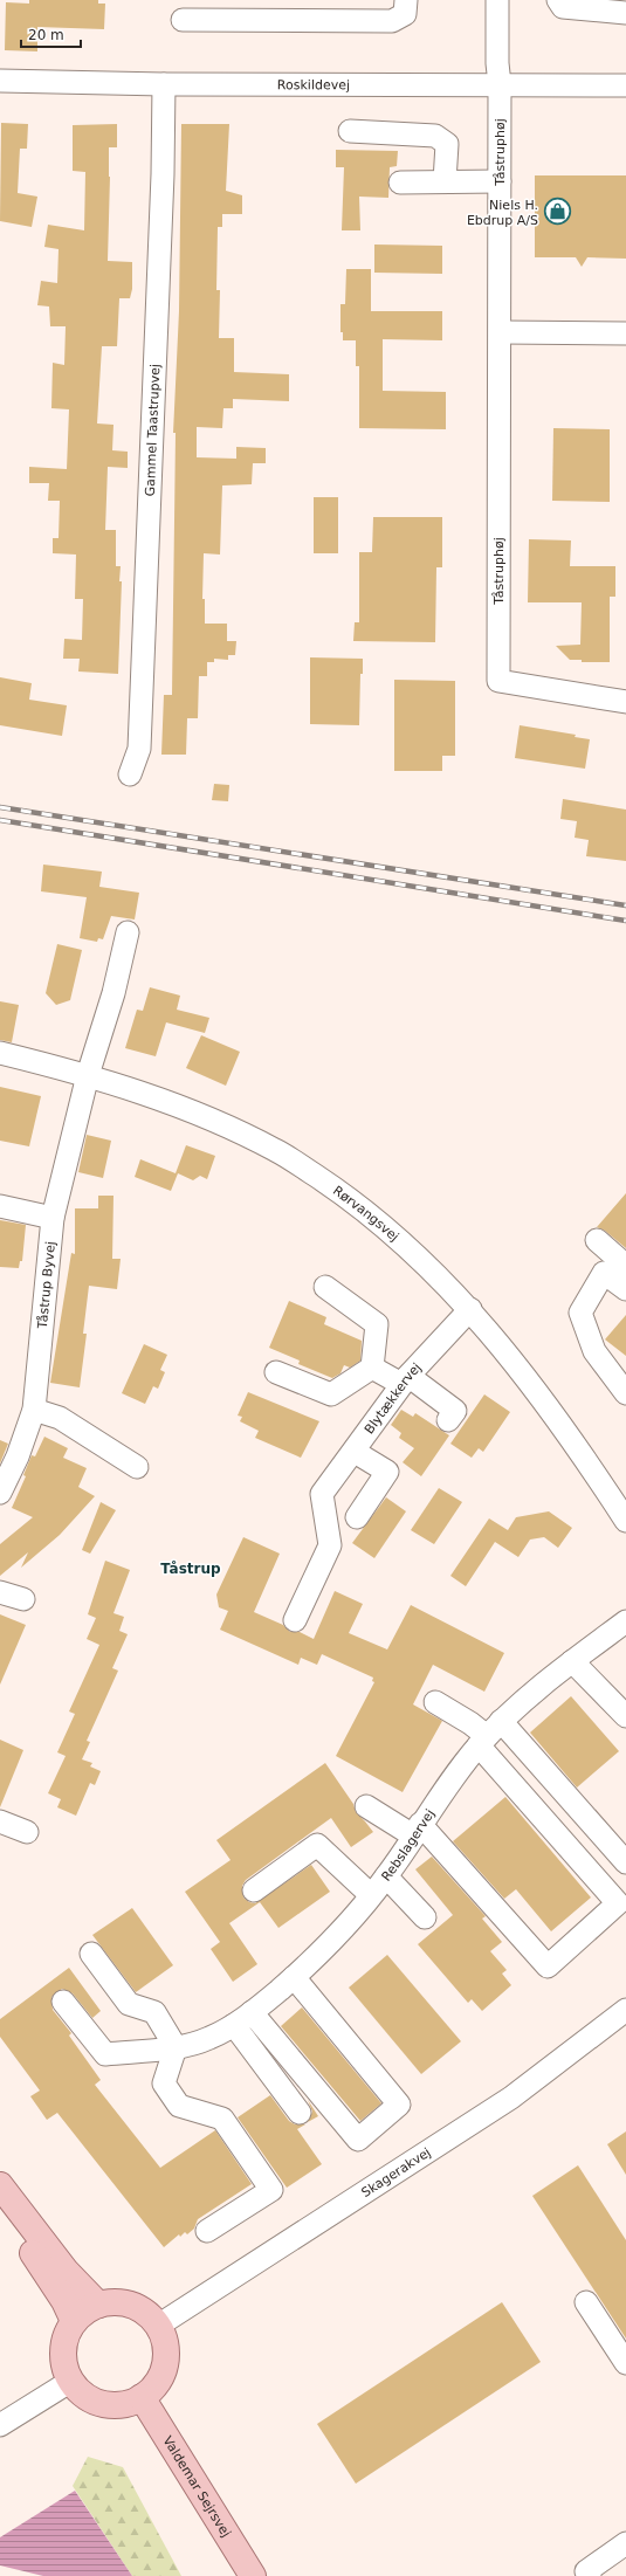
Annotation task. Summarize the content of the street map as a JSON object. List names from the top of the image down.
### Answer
{
  "streets": {
    "main road": ["Valdemar Sejrsvej"],
    "street": [
      "Roskildevej",
      "Tåstruphøj",
      "Gammel Taastrupvej",
      "Rørvangsvej",
      "Tåstrup Byvej",
      "Blytækkervej",
      "Rebslagervej",
      "Skagerakvej"
    ]
  },
  "crossings": [
    ["Roskildevej", "Tåstruphøj"],
    ["Roskildevej", "Gammel Taastrupvej"],
    ["Rørvangsvej", "Tåstrup Byvej"],
    ["Rørvangsvej", "Blytækkervej"],
    ["Skagerakvej", "Valdemar Sejrsvej"]
  ],
  "districts": ["Tåstrup"],
  "places": {
    "shop": ["Niels H. Ebdrup A/S"]
  },
  "scale_bar": "20 m"
}
